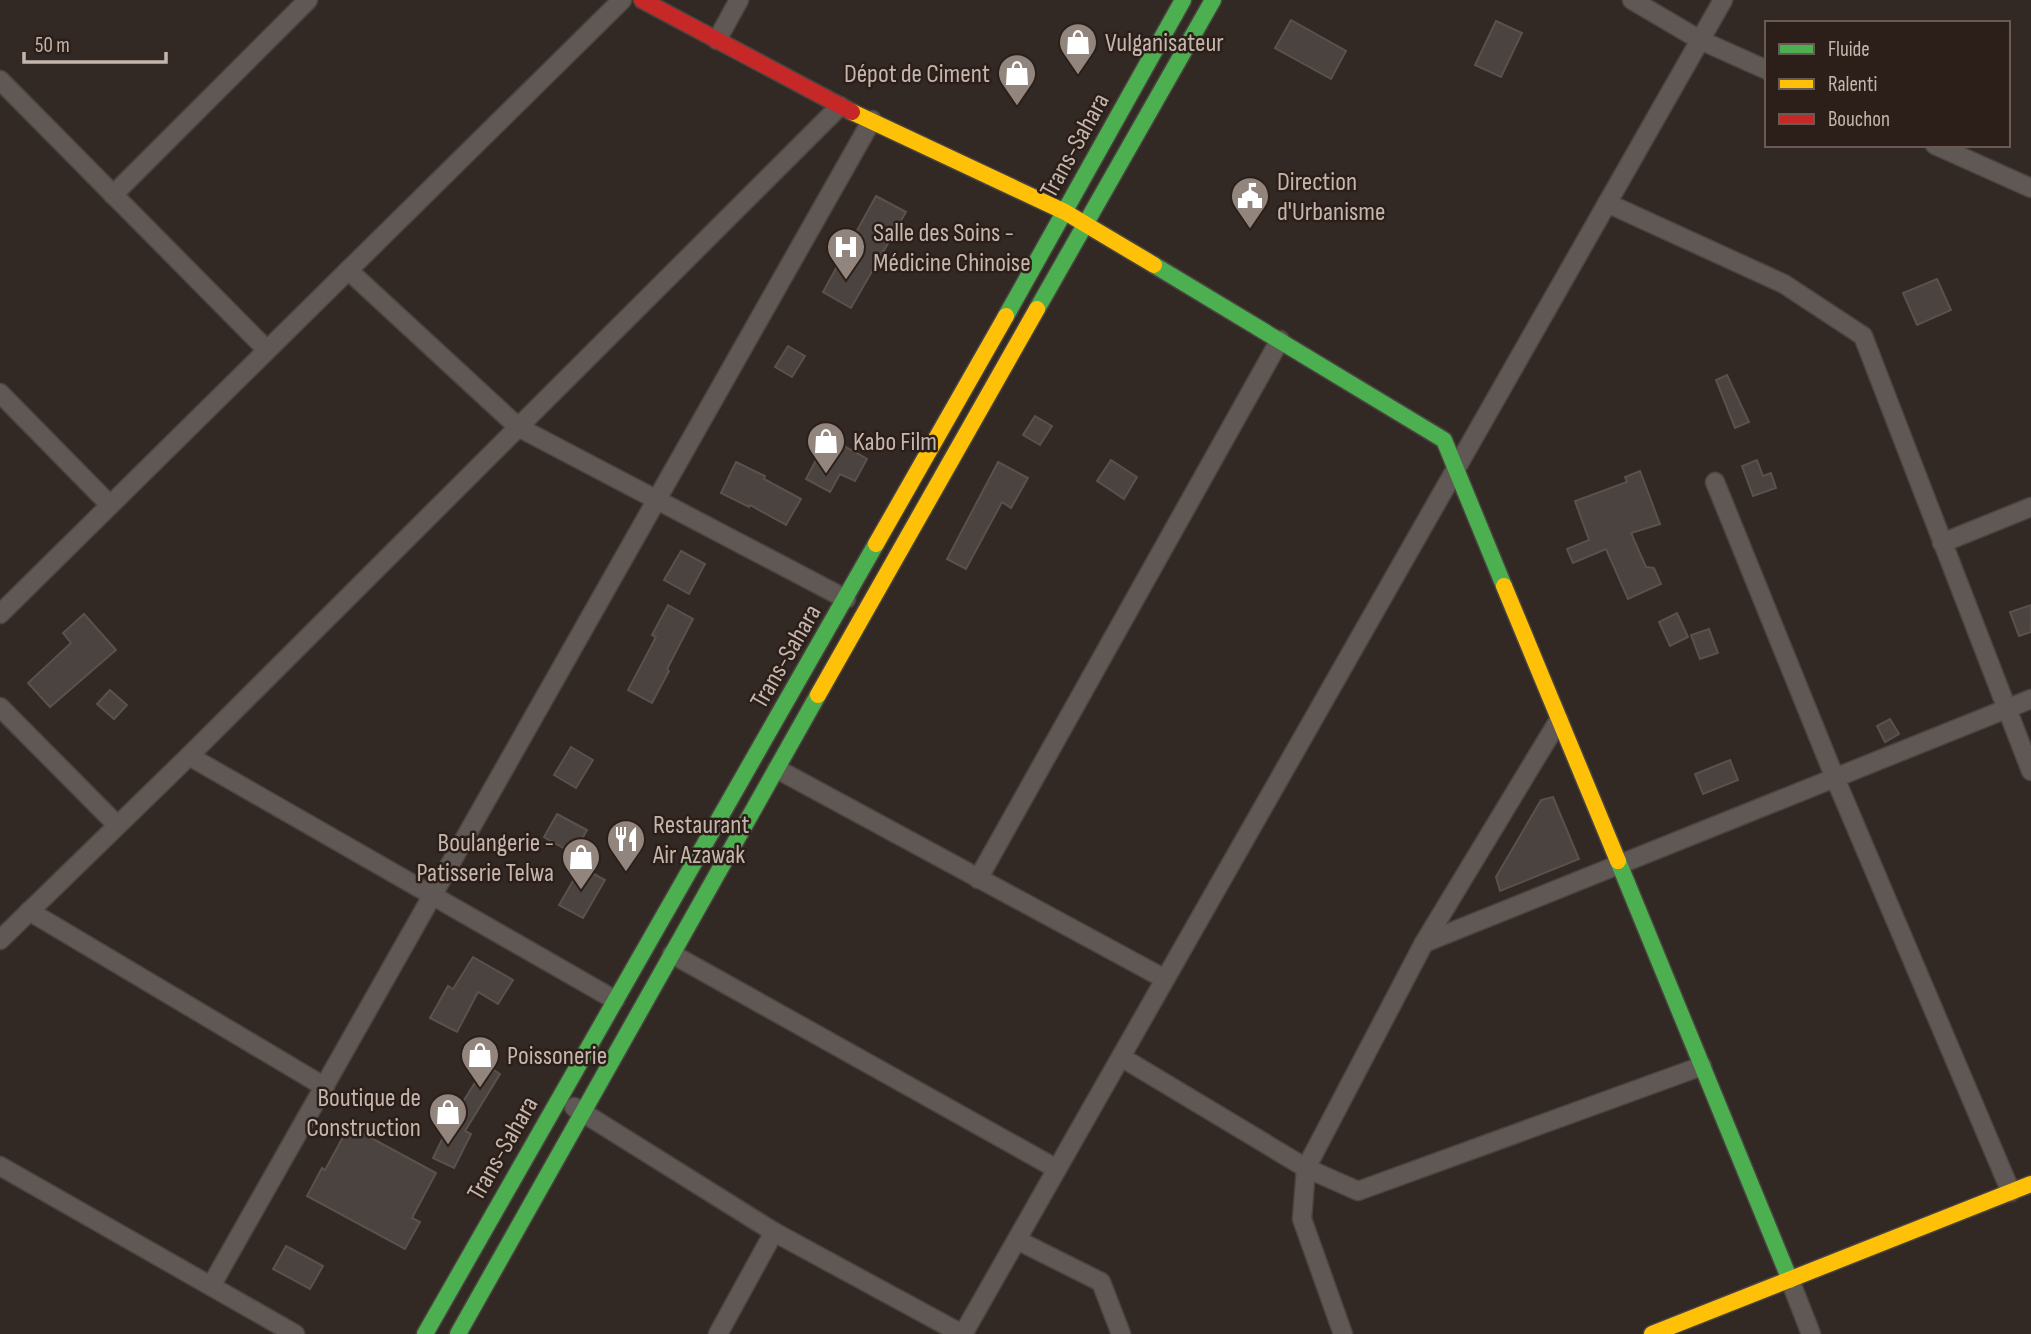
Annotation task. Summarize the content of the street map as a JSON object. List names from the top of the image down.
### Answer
{
  "streets": {
    "main road": ["Trans-Sahara"]
  },
  "places": {
    "shop": [
      "Vulganisateur",
      "Dépot de Ciment",
      "Kabo Film",
      "Boulangerie - Patisserie Telwa",
      "Poissonerie",
      "Boutique de Construction"
    ],
    "public building": ["Direction d'Urbanisme"],
    "hospital": ["Salle des Soins - Médicine Chinoise"],
    "restaurant": ["Restaurant Air Azawak"]
  },
  "legend": ["Fluide", "Ralenti", "Bouchon"],
  "scale_bar": "50 m"
}
